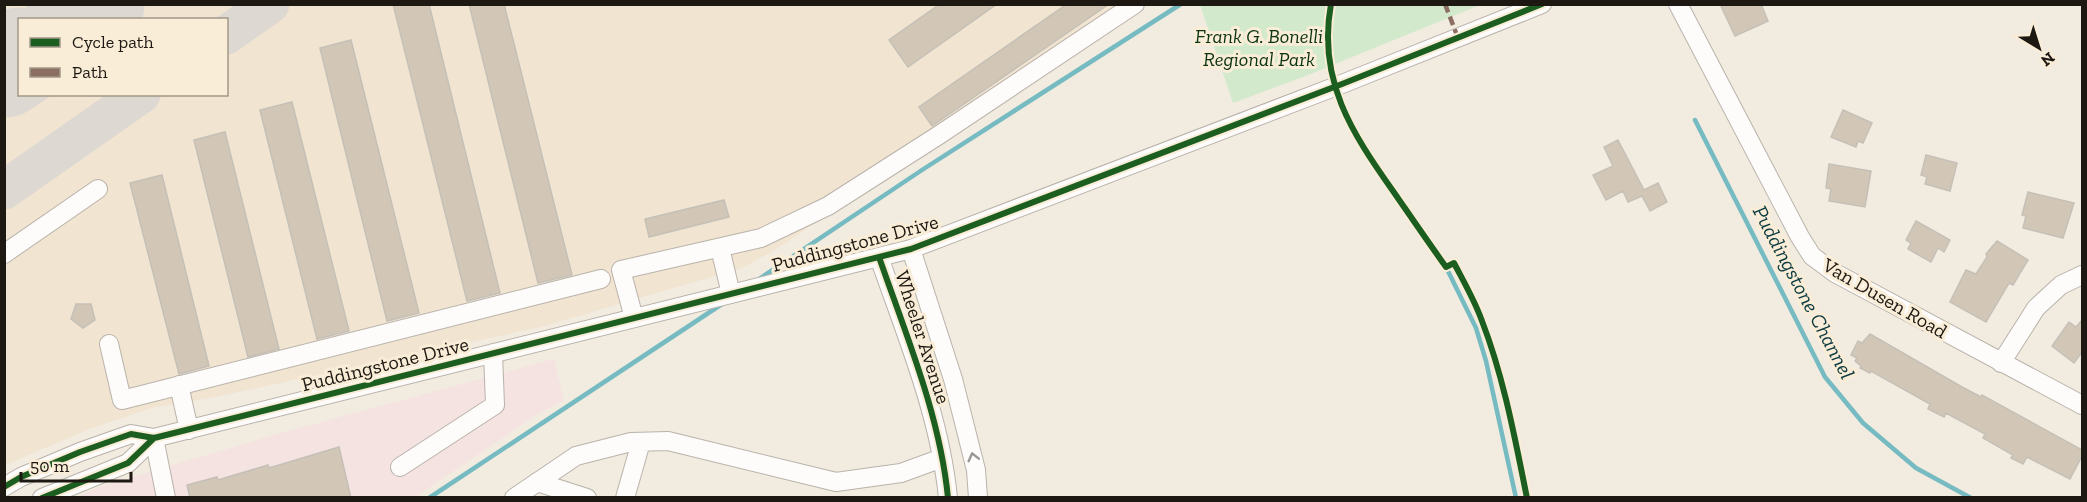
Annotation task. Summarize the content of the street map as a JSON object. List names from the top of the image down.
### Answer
{
  "streets": {
    "street": ["Puddingstone Drive", "Van Dusen Road", "Wheeler Avenue"]
  },
  "crossings": [
    ["Puddingstone Drive", "Wheeler Avenue"]
  ],
  "water": ["Puddingstone Channel"],
  "parks": ["Frank G. Bonelli Regional Park"],
  "legend": ["Cycle path", "Path"],
  "scale_bar": "50 m",
  "north": "bottom right"
}
